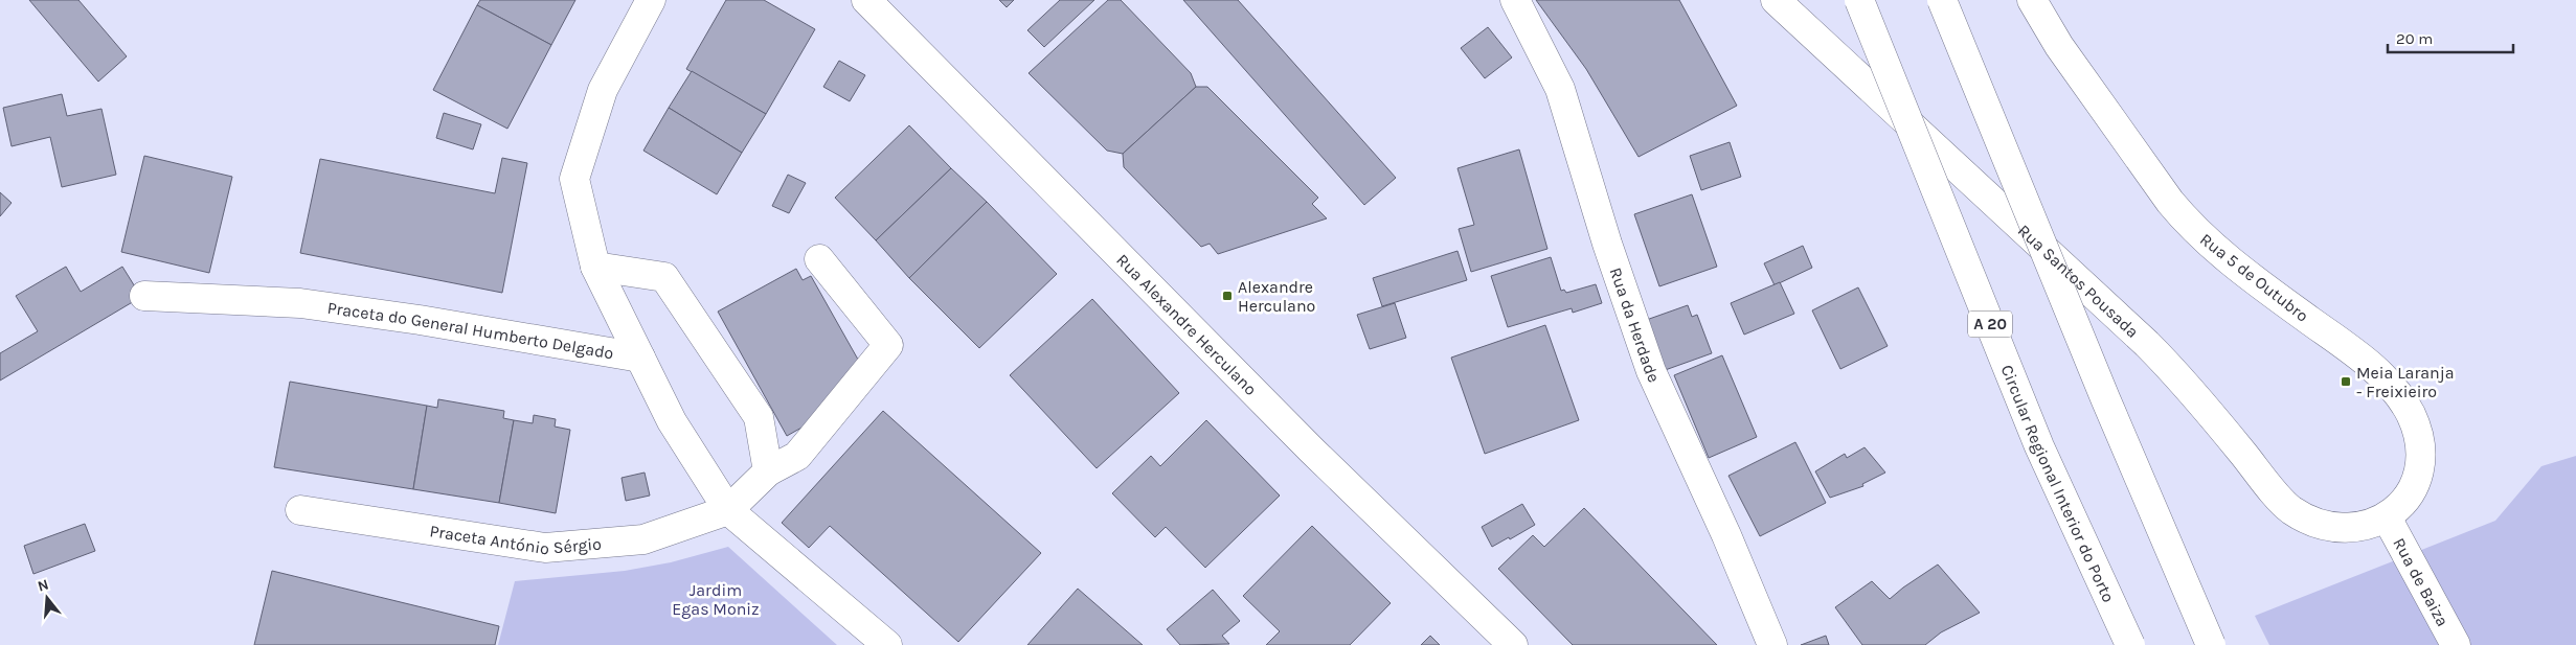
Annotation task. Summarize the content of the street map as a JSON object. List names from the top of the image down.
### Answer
{
  "streets": {
    "main road": [
      "Rua 5 de Outubro",
      "Rua Santos Pousada",
      "A 20",
      "Rua Alexandre Herculano",
      "Rua da Herdade",
      "Praceta do General Humberto Delgado",
      "Circular Regional Interior do Porto",
      "Praceta António Sérgio",
      "Rua de Baiza"
    ]
  },
  "crossings": [
    ["Rua 5 de Outubro", "Rua Santos Pousada"],
    ["Rua 5 de Outubro", "Rua de Baiza"],
    ["Rua Santos Pousada", "Rua de Baiza"]
  ],
  "parks": ["Jardim Egas Moniz"],
  "places": {
    "transit": ["Alexandre Herculano", "Meia Laranja - Freixieiro"]
  },
  "scale_bar": "20 m",
  "north": "top"
}
